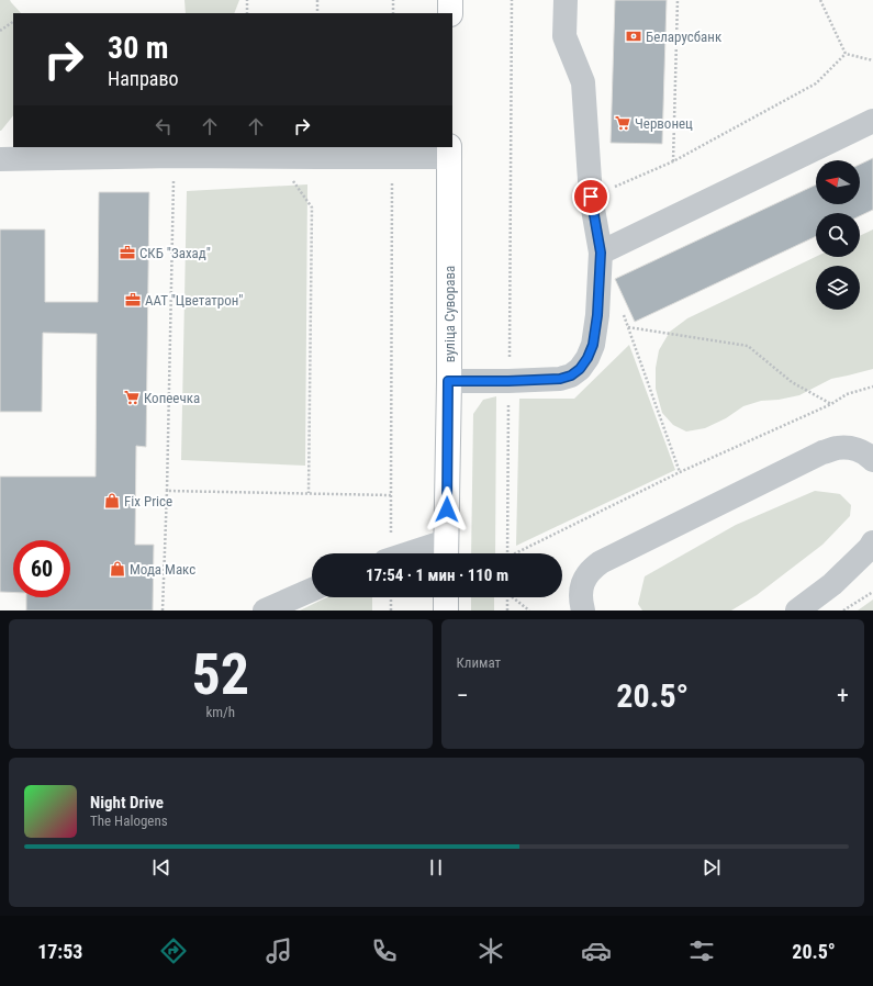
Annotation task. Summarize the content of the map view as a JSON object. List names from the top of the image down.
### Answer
{
  "streets": {
    "main road": ["вуліца Суворава"]
  },
  "places": {
    "bank": ["Беларусбанк"],
    "supermarket": ["Червонец", "Копеечка"],
    "office": ["СКБ \"Захад\"", "ААТ \"Цветатрон\""],
    "shop": ["Fix Price", "Мода Макс"]
  },
  "north": "left",
  "page": {
    "turn": ["30 m", "Направо"],
    "limit": "60",
    "trip": "17:54 · 1 мин · 110 m",
    "tile": [
      ["52", "km/h"],
      "Климат"
    ],
    "heat": ["−", "20.5°", "+"],
    "song": ["Night Drive", "The Halogens"],
    "tabs": ["17:53", "20.5°"]
  }
}
